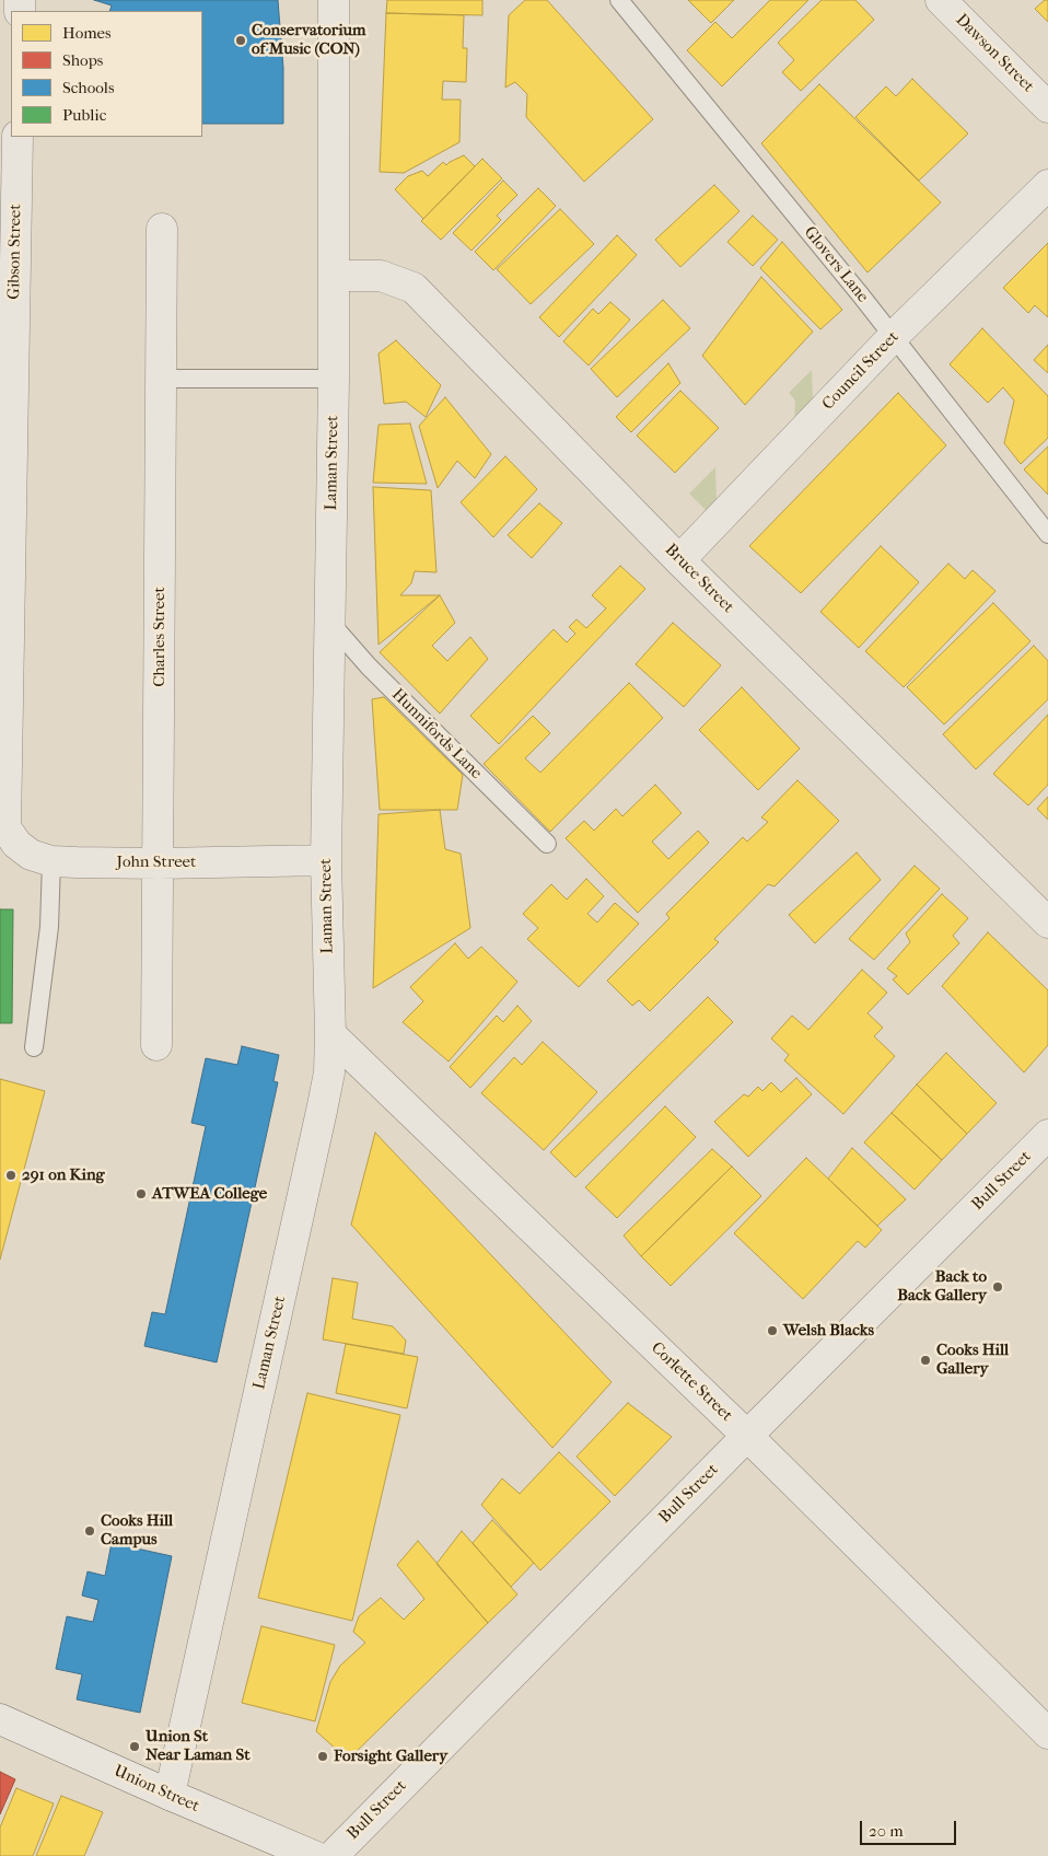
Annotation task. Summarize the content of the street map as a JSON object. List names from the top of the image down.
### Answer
{
  "streets": {
    "street": [
      "Dawson Street",
      "Gibson Street",
      "Council Street",
      "Laman Street",
      "Bruce Street",
      "Charles Street",
      "John Street",
      "Bull Street",
      "Corlette Street",
      "Union Street"
    ],
    "lane": ["Glovers Lane", "Hunnifords Lane"]
  },
  "crossings": [
    ["Gibson Street", "John Street"],
    ["Glovers Lane", "Council Street"],
    ["Council Street", "Bruce Street"],
    ["Laman Street", "Bruce Street"],
    ["Laman Street", "Hunnifords Lane"],
    ["Laman Street", "John Street"],
    ["Laman Street", "Corlette Street"],
    ["Laman Street", "Union Street"],
    ["Charles Street", "John Street"],
    ["Bull Street", "Corlette Street"]
  ],
  "places": [
    "Conservatorium of Music (CON)",
    "291 on King",
    "ATWEA College",
    "Back to Back Gallery",
    "Welsh Blacks",
    "Cooks Hill Gallery",
    "Cooks Hill Campus",
    "Union St Near Laman St",
    "Forsight Gallery"
  ],
  "legend": [
    "Homes",
    "Shops",
    "Schools",
    "Public"
  ],
  "scale_bar": "20 m"
}
